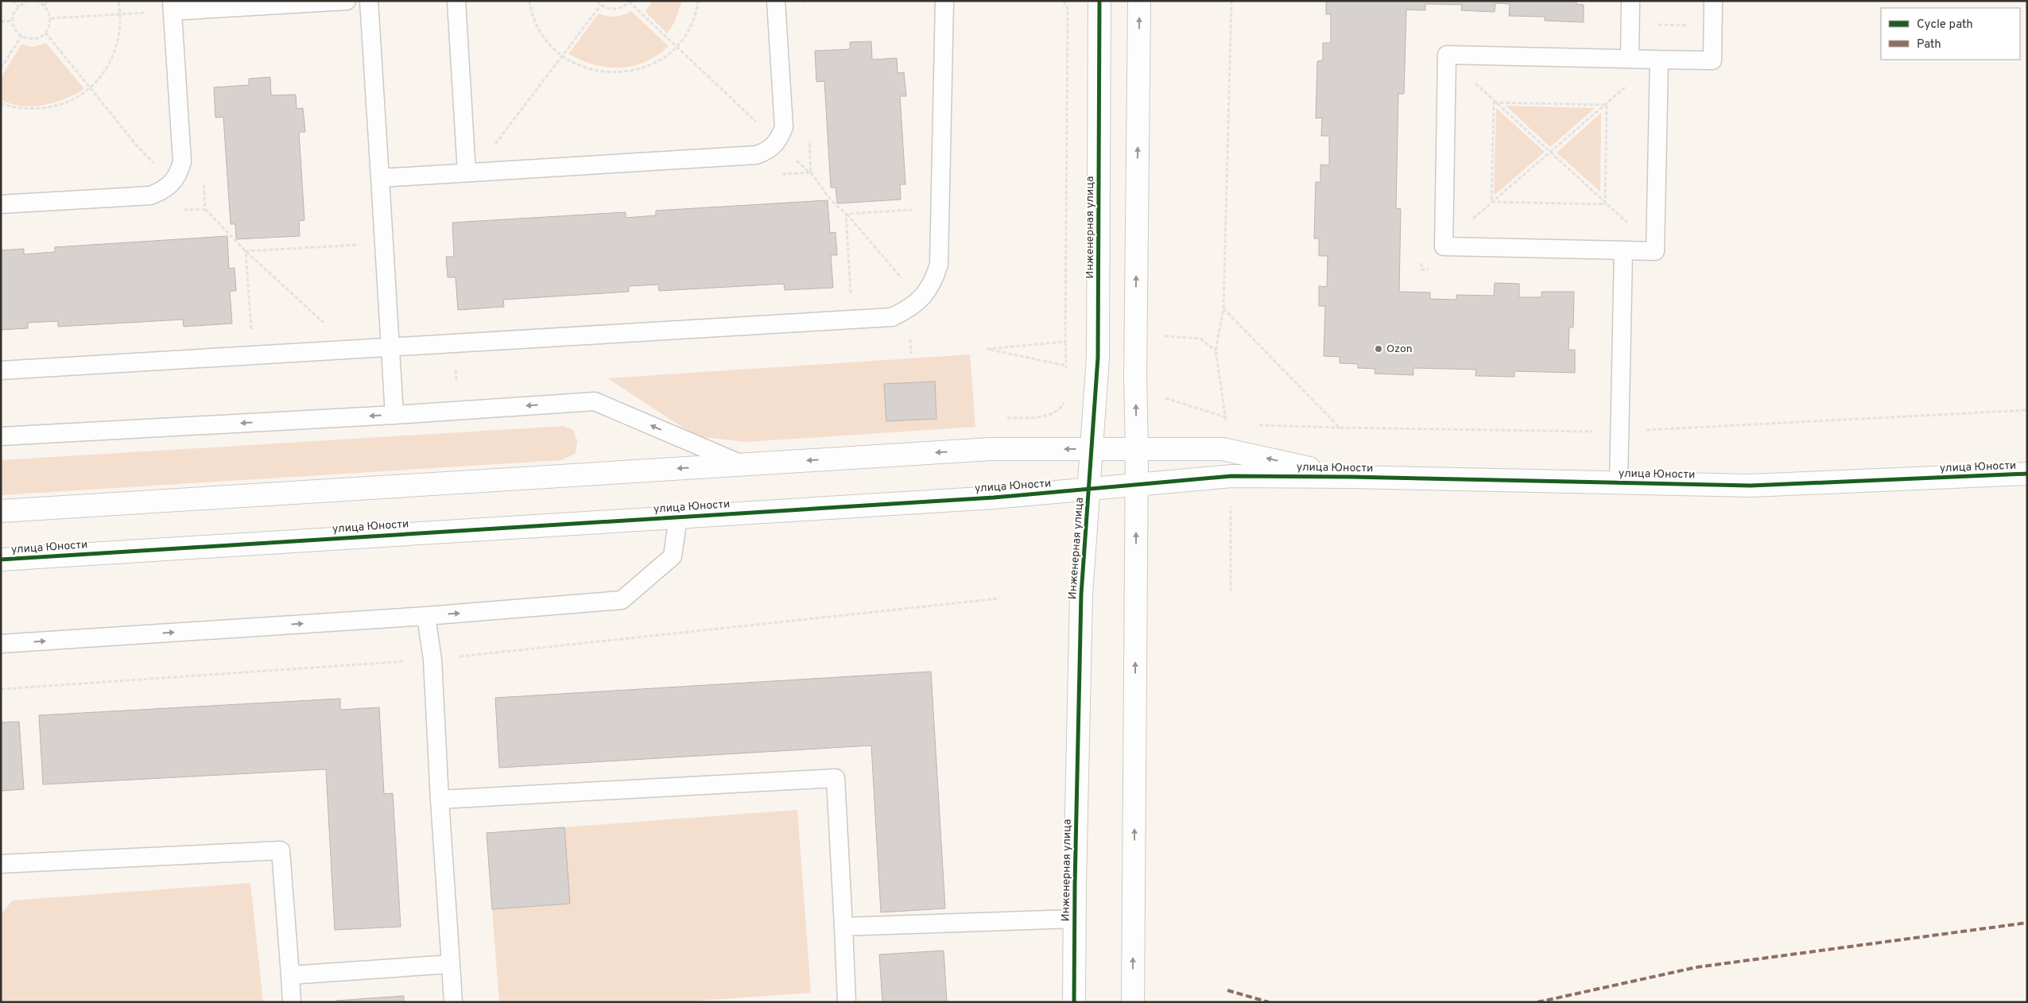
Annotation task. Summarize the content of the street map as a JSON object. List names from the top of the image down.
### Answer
{
  "streets": {
    "street": ["Инженерная улица", "улица Юности"]
  },
  "crossings": [
    ["Инженерная улица", "улица Юности"]
  ],
  "places": ["Ozon"],
  "legend": ["Cycle path", "Path"]
}
